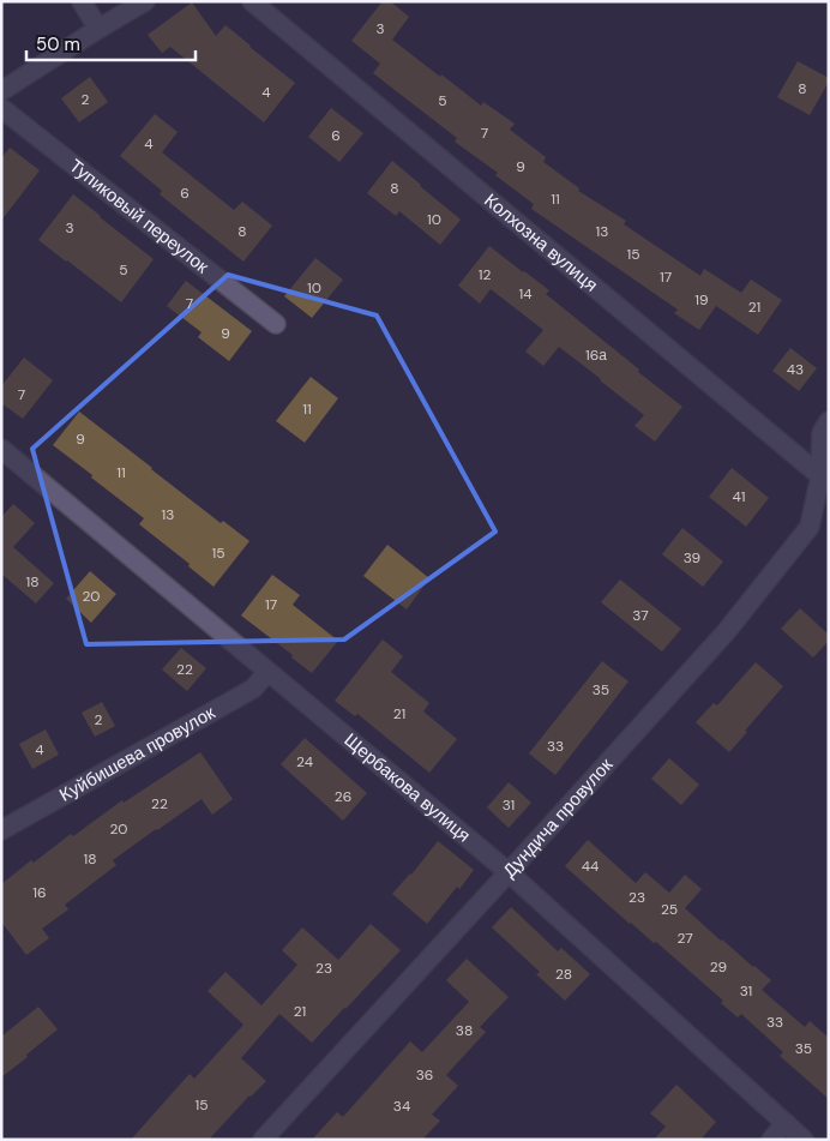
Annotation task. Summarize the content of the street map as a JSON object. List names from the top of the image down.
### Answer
{
  "streets": {
    "street": [
      "Тупиковый переулок",
      "Колхозна вулиця",
      "Куйбишева провулок",
      "Щербакова вулиця",
      "Дундича провулок"
    ]
  },
  "crossings": [
    ["Колхозна вулиця", "Дундича провулок"],
    ["Куйбишева провулок", "Щербакова вулиця"],
    ["Щербакова вулиця", "Дундича провулок"]
  ],
  "house_numbers": [
    "3",
    "8",
    "4",
    "2",
    "5",
    "7",
    "6",
    "4",
    "9",
    "8",
    "6",
    "11",
    "10",
    "3",
    "8",
    "13",
    "15",
    "5",
    "12",
    "17",
    "10",
    "14",
    "19",
    "7",
    "21",
    "9",
    "16а",
    "43",
    "7",
    "11",
    "9",
    "11",
    "41",
    "13",
    "15",
    "39",
    "18",
    "20",
    "17",
    "37",
    "22",
    "35",
    "21",
    "2",
    "33",
    "4",
    "24",
    "26",
    "22",
    "31",
    "20",
    "18",
    "44",
    "16",
    "23",
    "25",
    "27",
    "29",
    "23",
    "28",
    "31",
    "21",
    "33",
    "38",
    "35",
    "36",
    "15",
    "34"
  ],
  "scale_bar": "50 m"
}
